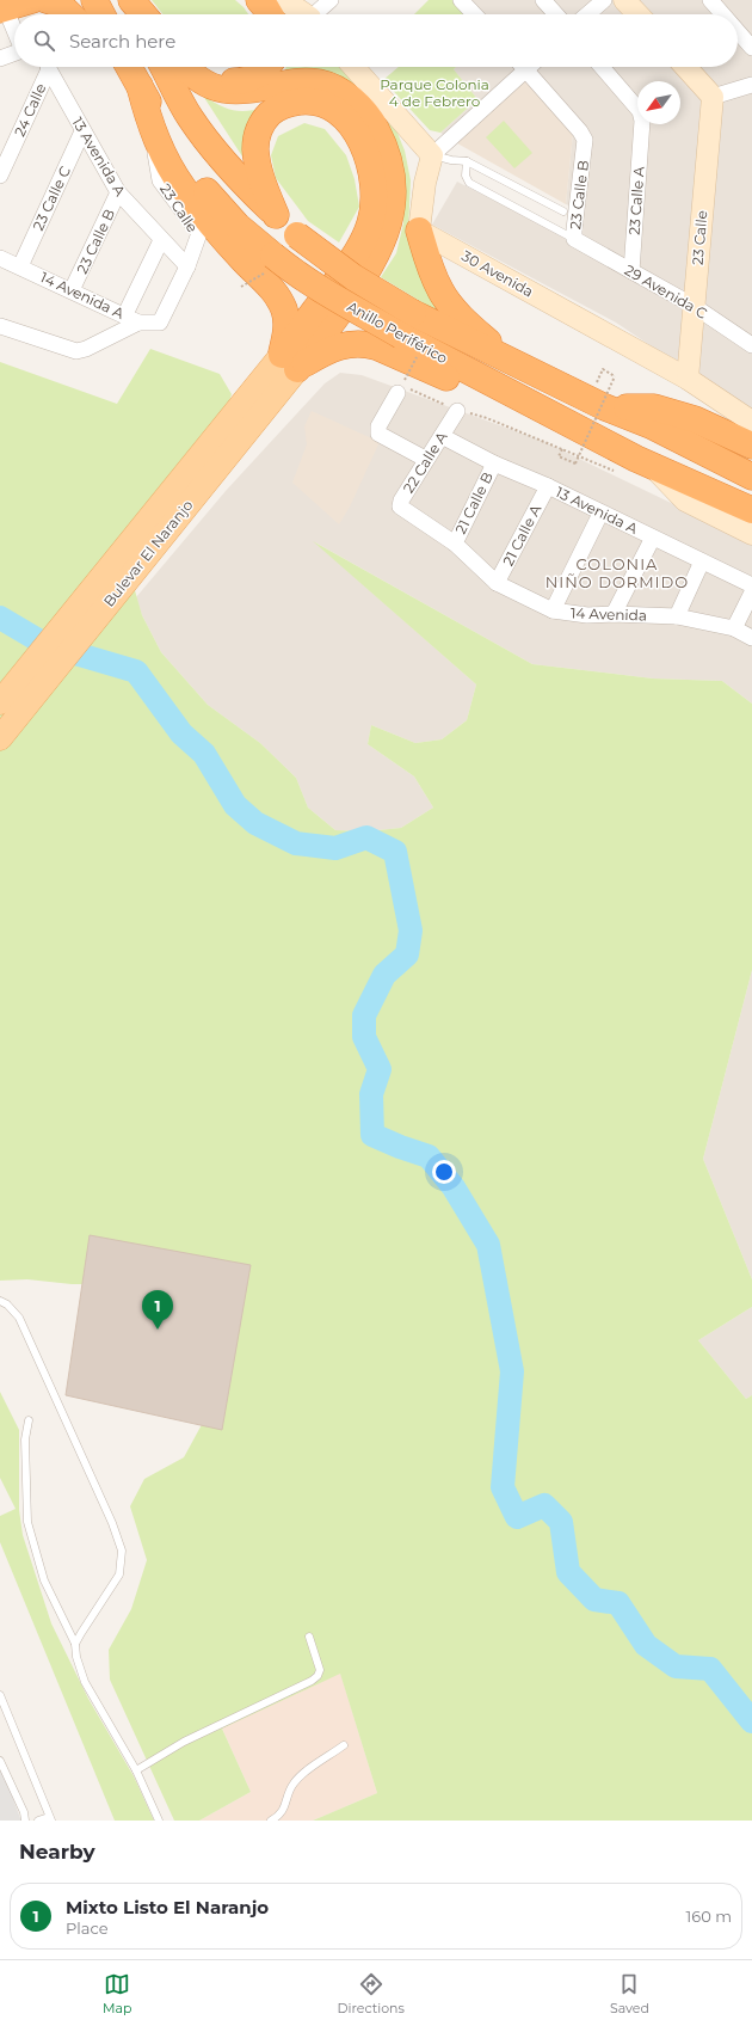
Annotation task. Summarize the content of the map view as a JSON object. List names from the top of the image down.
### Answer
{
  "streets": {
    "highway": ["Anillo Periférico"],
    "main road": ["Bulevar El Naranjo"],
    "street": [
      "24 Calle",
      "13 Avenida A",
      "23 Calle B",
      "23 Calle C",
      "23 Calle A",
      "23 Calle",
      "30 Avenida",
      "29 Avenida C",
      "14 Avenida A",
      "22 Calle A",
      "21 Calle B",
      "21 Calle A",
      "14 Avenida"
    ]
  },
  "crossings": [
    ["13 Avenida A", "23 Calle B"],
    ["13 Avenida A", "23 Calle C"],
    ["13 Avenida A", "23 Calle"],
    ["13 Avenida A", "22 Calle A"],
    ["13 Avenida A", "21 Calle B"],
    ["13 Avenida A", "21 Calle A"],
    ["23 Calle B", "29 Avenida C"],
    ["23 Calle B", "14 Avenida A"],
    ["23 Calle C", "14 Avenida A"],
    ["23 Calle A", "29 Avenida C"],
    ["23 Calle", "30 Avenida"],
    ["23 Calle", "29 Avenida C"],
    ["23 Calle", "14 Avenida A"],
    ["22 Calle A", "14 Avenida"],
    ["21 Calle B", "14 Avenida"],
    ["21 Calle A", "14 Avenida"]
  ],
  "districts": ["COLONIA NIÑO DORMIDO"],
  "parks": ["Parque Colonia 4 de Febrero"],
  "north": "bottom left",
  "page": {
    "search": "Search here",
    "pins": "1",
    "heading": "Nearby",
    "list": [
      {
        "mark": "1",
        "name": "Mixto Listo El Naranjo",
        "note": "Place",
        "value": "160 m"
      }
    ],
    "nav": ["Map", "Directions", "Saved"]
  }
}
